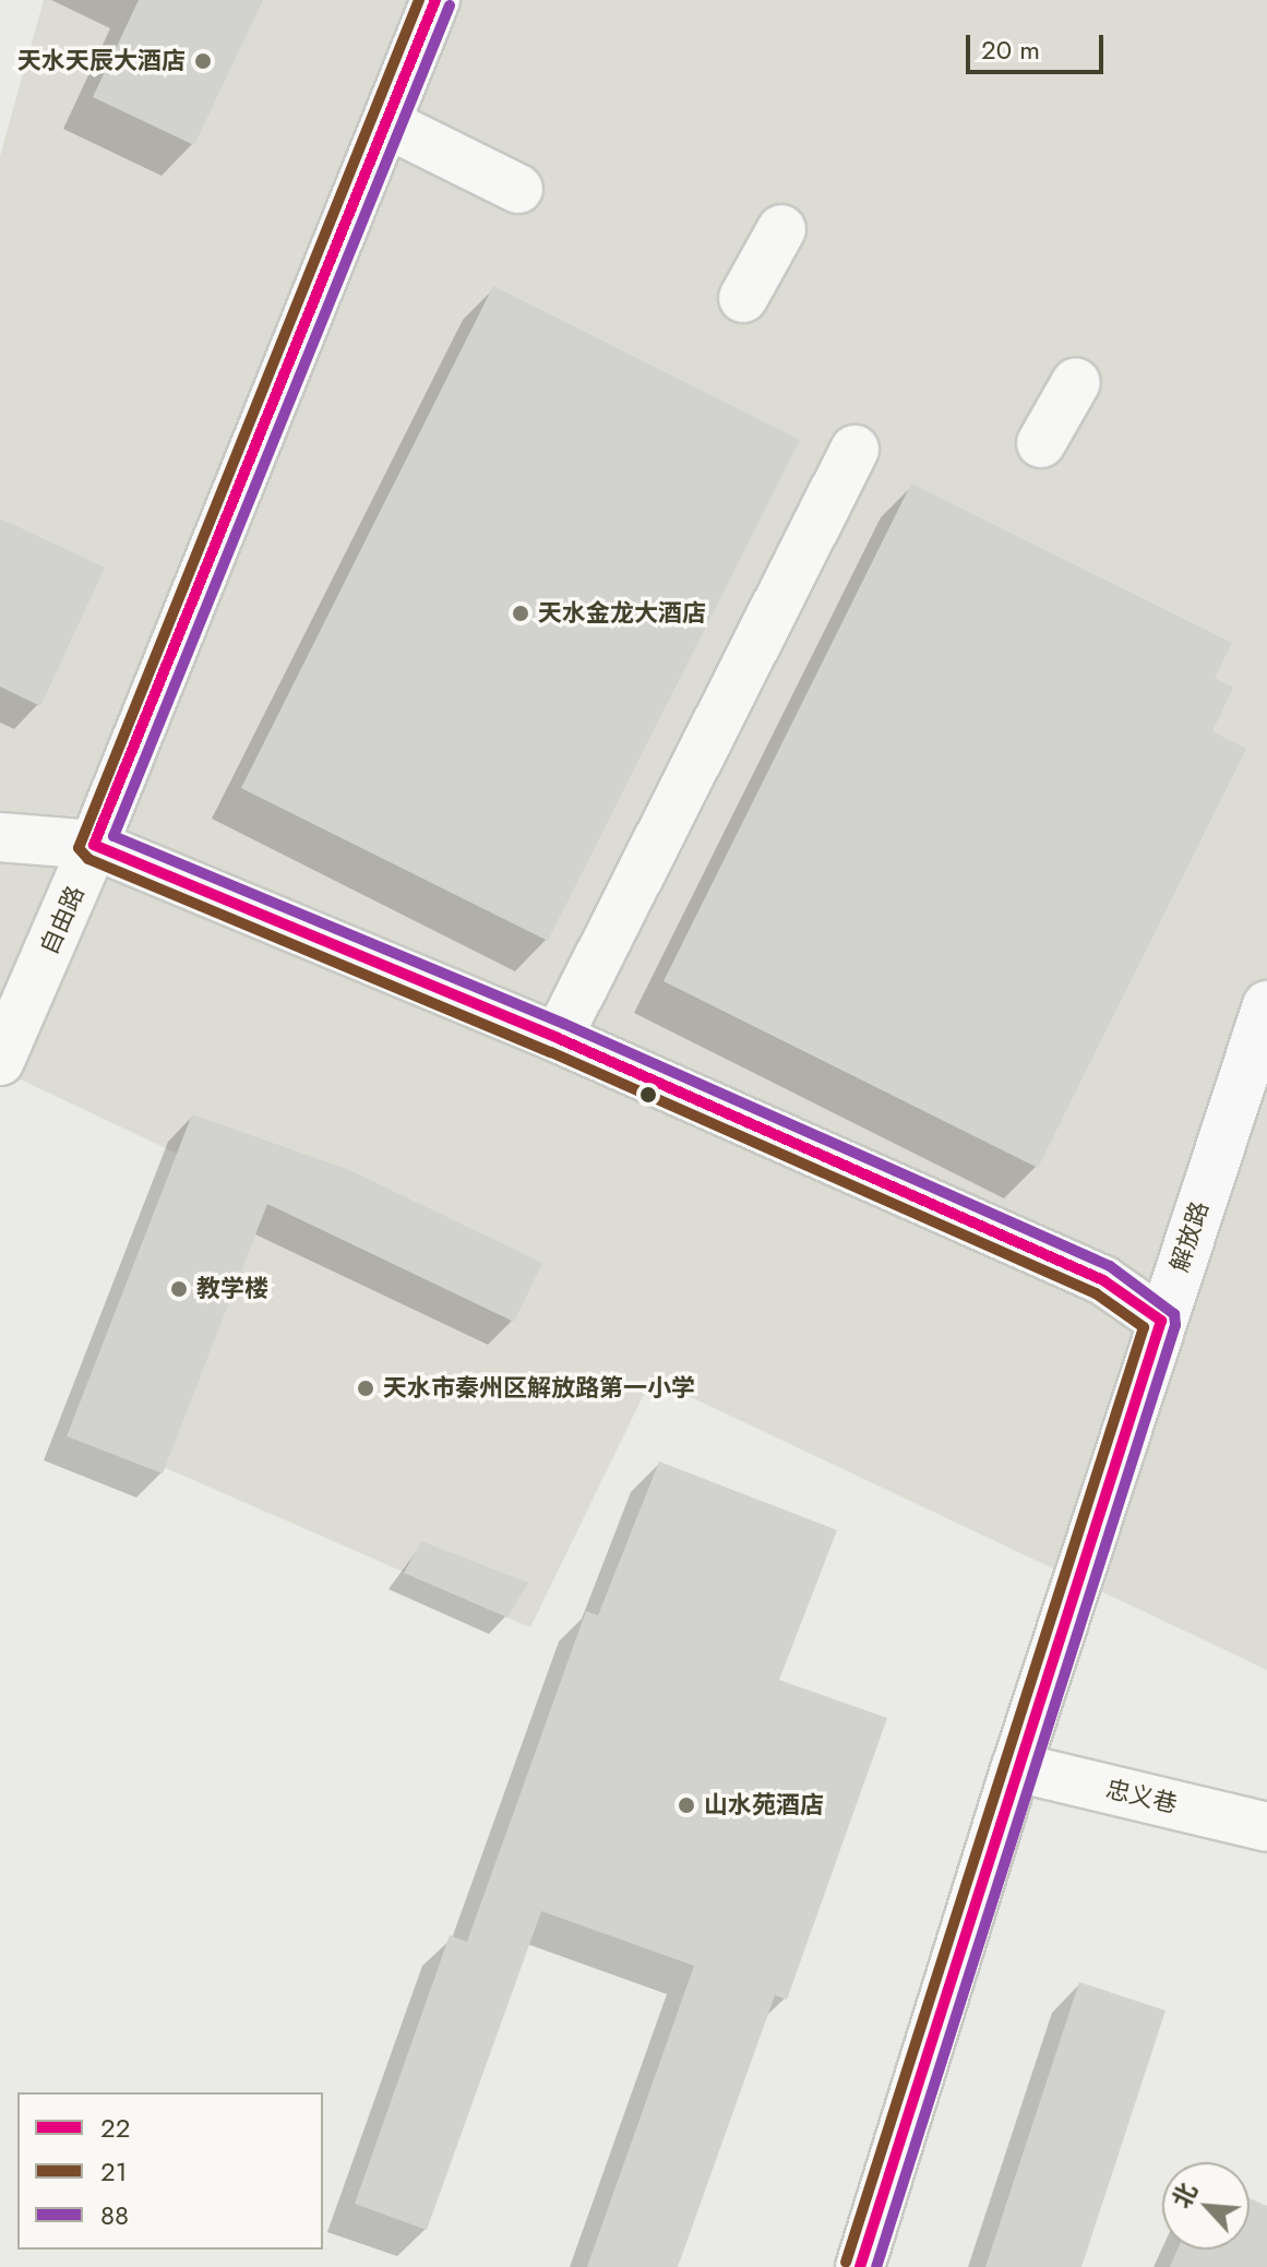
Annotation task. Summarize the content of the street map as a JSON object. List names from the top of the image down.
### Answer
{
  "streets": {
    "main road": ["自由路", "解放路"],
    "street": ["忠义巷"]
  },
  "crossings": [
    ["解放路", "忠义巷"]
  ],
  "places": [
    "天水天辰大酒店",
    "天水金龙大酒店",
    "教学楼",
    "天水市秦州区解放路第一小学",
    "山水苑酒店"
  ],
  "lines": ["transit line 22", "transit line 21", "transit line 88"],
  "legend": ["22", "21", "88"],
  "scale_bar": "20 m",
  "north": "top left"
}
